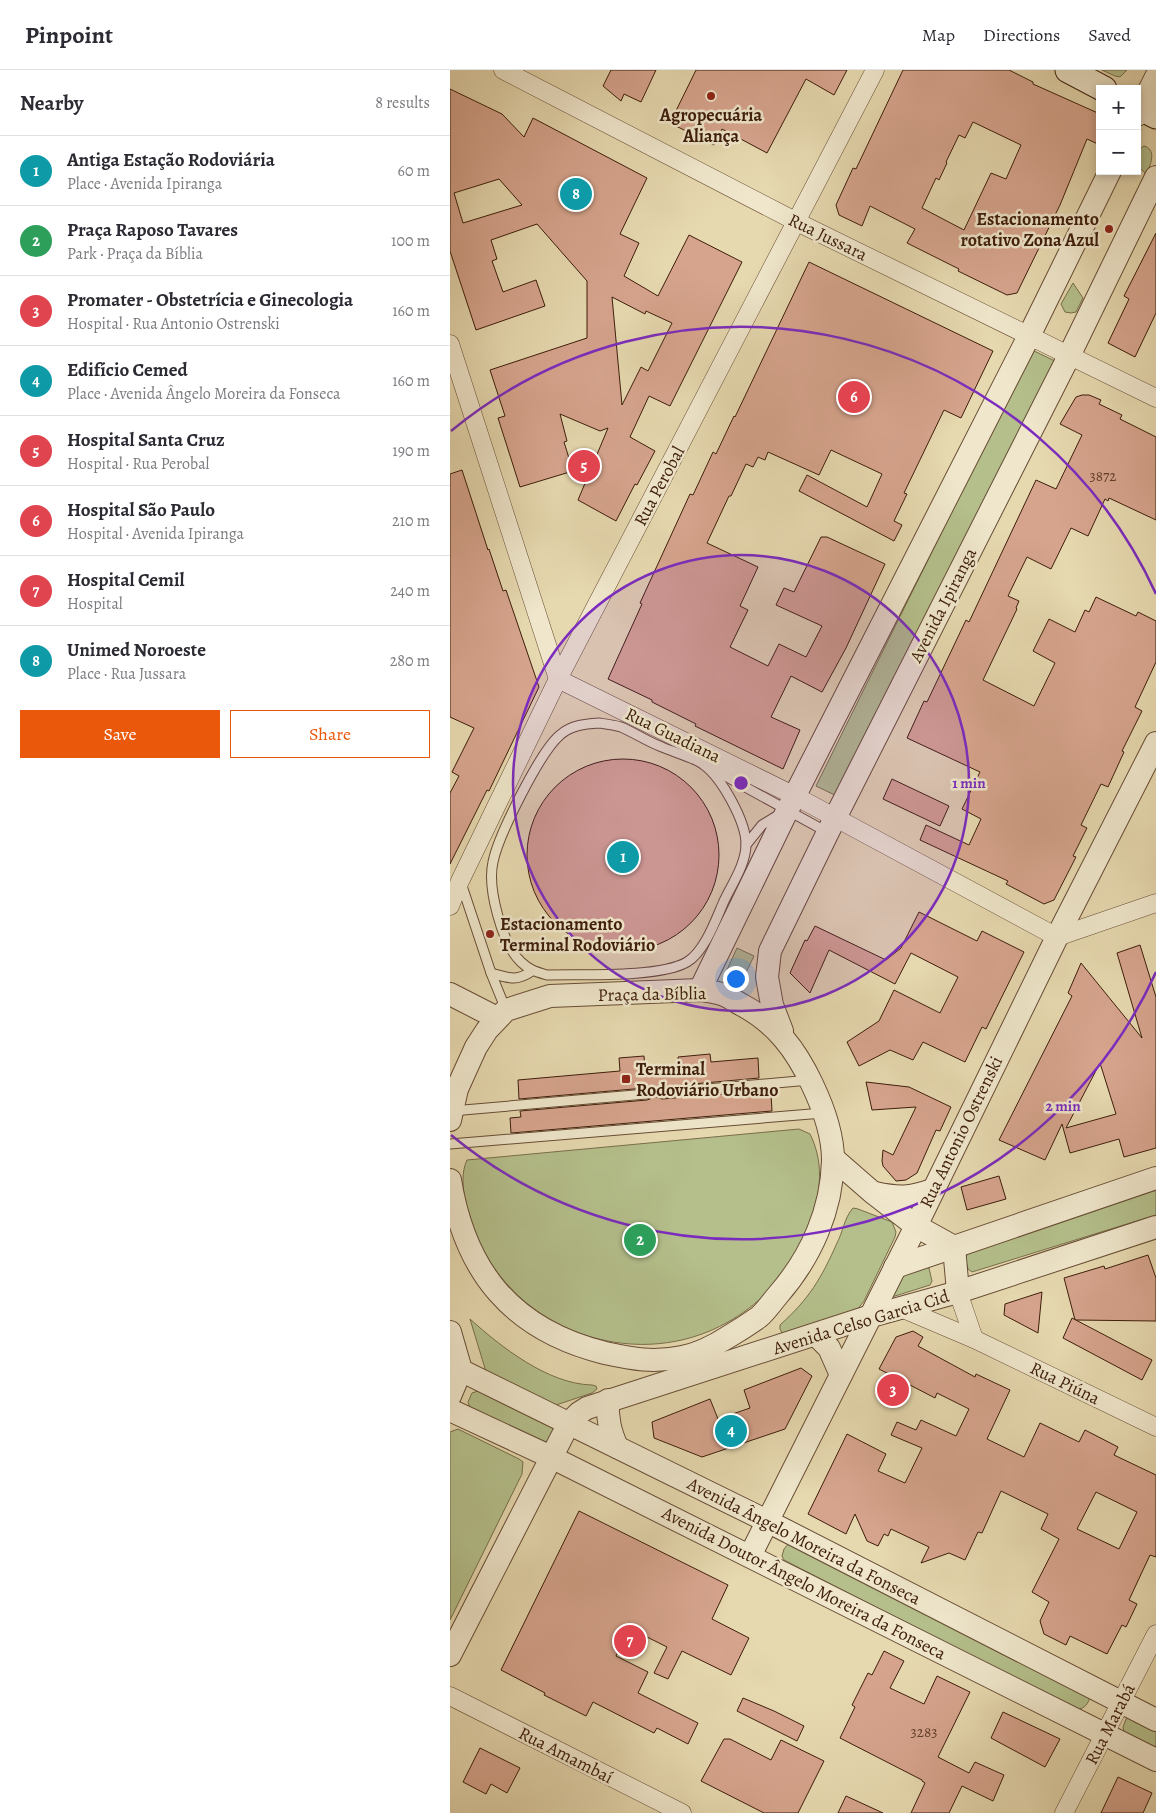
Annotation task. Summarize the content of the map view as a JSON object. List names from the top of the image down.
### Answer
{
  "streets": {
    "street": [
      "Rua Jussara",
      "Rua Perobal",
      "Avenida Ipiranga",
      "Rua Guadiana",
      "Praça da Bíblia",
      "Rua Antonio Ostrenski",
      "Avenida Celso Garcia Cid",
      "Rua Piúna",
      "Avenida Ângelo Moreira da Fonseca",
      "Avenida Doutor Ângelo Moreira da Fonseca",
      "Rua Marabá",
      "Rua Amambaí"
    ]
  },
  "crossings": [
    ["Rua Jussara", "Rua Perobal"],
    ["Rua Jussara", "Avenida Ipiranga"],
    ["Rua Perobal", "Rua Guadiana"],
    ["Avenida Ipiranga", "Rua Guadiana"],
    ["Avenida Ipiranga", "Praça da Bíblia"],
    ["Rua Guadiana", "Rua Antonio Ostrenski"],
    ["Rua Antonio Ostrenski", "Avenida Celso Garcia Cid"],
    ["Rua Antonio Ostrenski", "Avenida Ângelo Moreira da Fonseca"],
    ["Rua Antonio Ostrenski", "Avenida Doutor Ângelo Moreira da Fonseca"],
    ["Avenida Celso Garcia Cid", "Rua Piúna"],
    ["Avenida Celso Garcia Cid", "Avenida Ângelo Moreira da Fonseca"],
    ["Avenida Ângelo Moreira da Fonseca", "Rua Marabá"],
    ["Avenida Doutor Ângelo Moreira da Fonseca", "Rua Marabá"]
  ],
  "places": {
    "other": ["Agropecuária Aliança", "Estacionamento rotativo Zona Azul", "Estacionamento Terminal Rodoviário"],
    "transit": ["Terminal Rodoviário Urbano"]
  },
  "house_numbers": ["3872", "3283"],
  "page": {
    "header": "Pinpoint",
    "nav": ["Map", "Directions", "Saved"],
    "heading": ["Nearby", "8 results"],
    "map_buttons": ["+", "−"],
    "list": [
      {
        "mark": "1",
        "name": "Antiga Estação Rodoviária",
        "note": "Place · Avenida Ipiranga",
        "value": "60 m"
      },
      {
        "mark": "2",
        "name": "Praça Raposo Tavares",
        "note": "Park · Praça da Bíblia",
        "value": "100 m"
      },
      {
        "mark": "3",
        "name": "Promater - Obstetrícia e Ginecologia",
        "note": "Hospital · Rua Antonio Ostrenski",
        "value": "160 m"
      },
      {
        "mark": "4",
        "name": "Edifício Cemed",
        "note": "Place · Avenida Ângelo Moreira da Fonseca",
        "value": "160 m"
      },
      {
        "mark": "5",
        "name": "Hospital Santa Cruz",
        "note": "Hospital · Rua Perobal",
        "value": "190 m"
      },
      {
        "mark": "6",
        "name": "Hospital São Paulo",
        "note": "Hospital · Avenida Ipiranga",
        "value": "210 m"
      },
      {
        "mark": "7",
        "name": "Hospital Cemil",
        "note": "Hospital",
        "value": "240 m"
      },
      {
        "mark": "8",
        "name": "Unimed Noroeste",
        "note": "Place · Rua Jussara",
        "value": "280 m"
      }
    ],
    "pins": [
      "8",
      "6",
      "5",
      "1",
      "2",
      "3",
      "4",
      "7"
    ],
    "buttons": ["Save", "Share"]
  },
  "rings": ["1 min", "2 min"]
}
